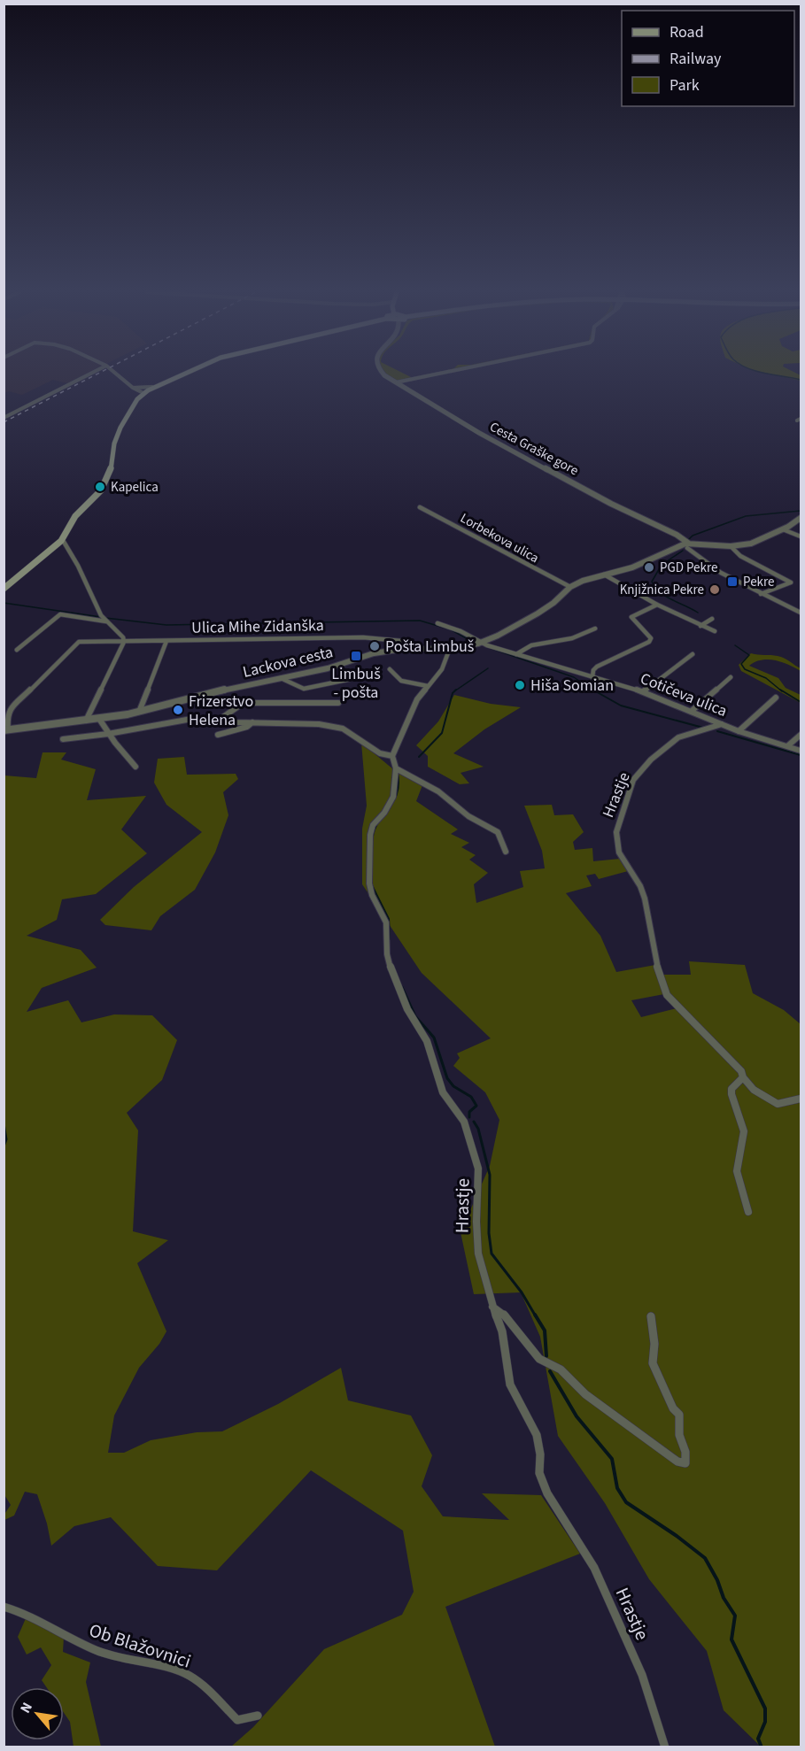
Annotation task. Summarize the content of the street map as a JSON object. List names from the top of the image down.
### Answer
{
  "streets": {
    "street": [
      "Cesta Graške gore",
      "Lorbekova ulica",
      "Ulica Mihe Zidanška",
      "Lackova cesta",
      "Cotičeva ulica",
      "Hrastje",
      "Ob Blažovnici"
    ]
  },
  "crossings": [
    ["Cesta Graške gore", "Lackova cesta"],
    ["Lorbekova ulica", "Lackova cesta"],
    ["Ulica Mihe Zidanška", "Lackova cesta"],
    ["Lackova cesta", "Cotičeva ulica"],
    ["Cotičeva ulica", "Hrastje"]
  ],
  "places": {
    "other": [
      "Kapelica",
      "PGD Pekre",
      "Knjižnica Pekre",
      "Pošta Limbuš",
      "Hiša Somian",
      "Frizerstvo Helena"
    ],
    "transit": ["Pekre", "Limbuš - pošta"]
  },
  "legend": ["Road", "Railway", "Park"],
  "north": "top left"
}
